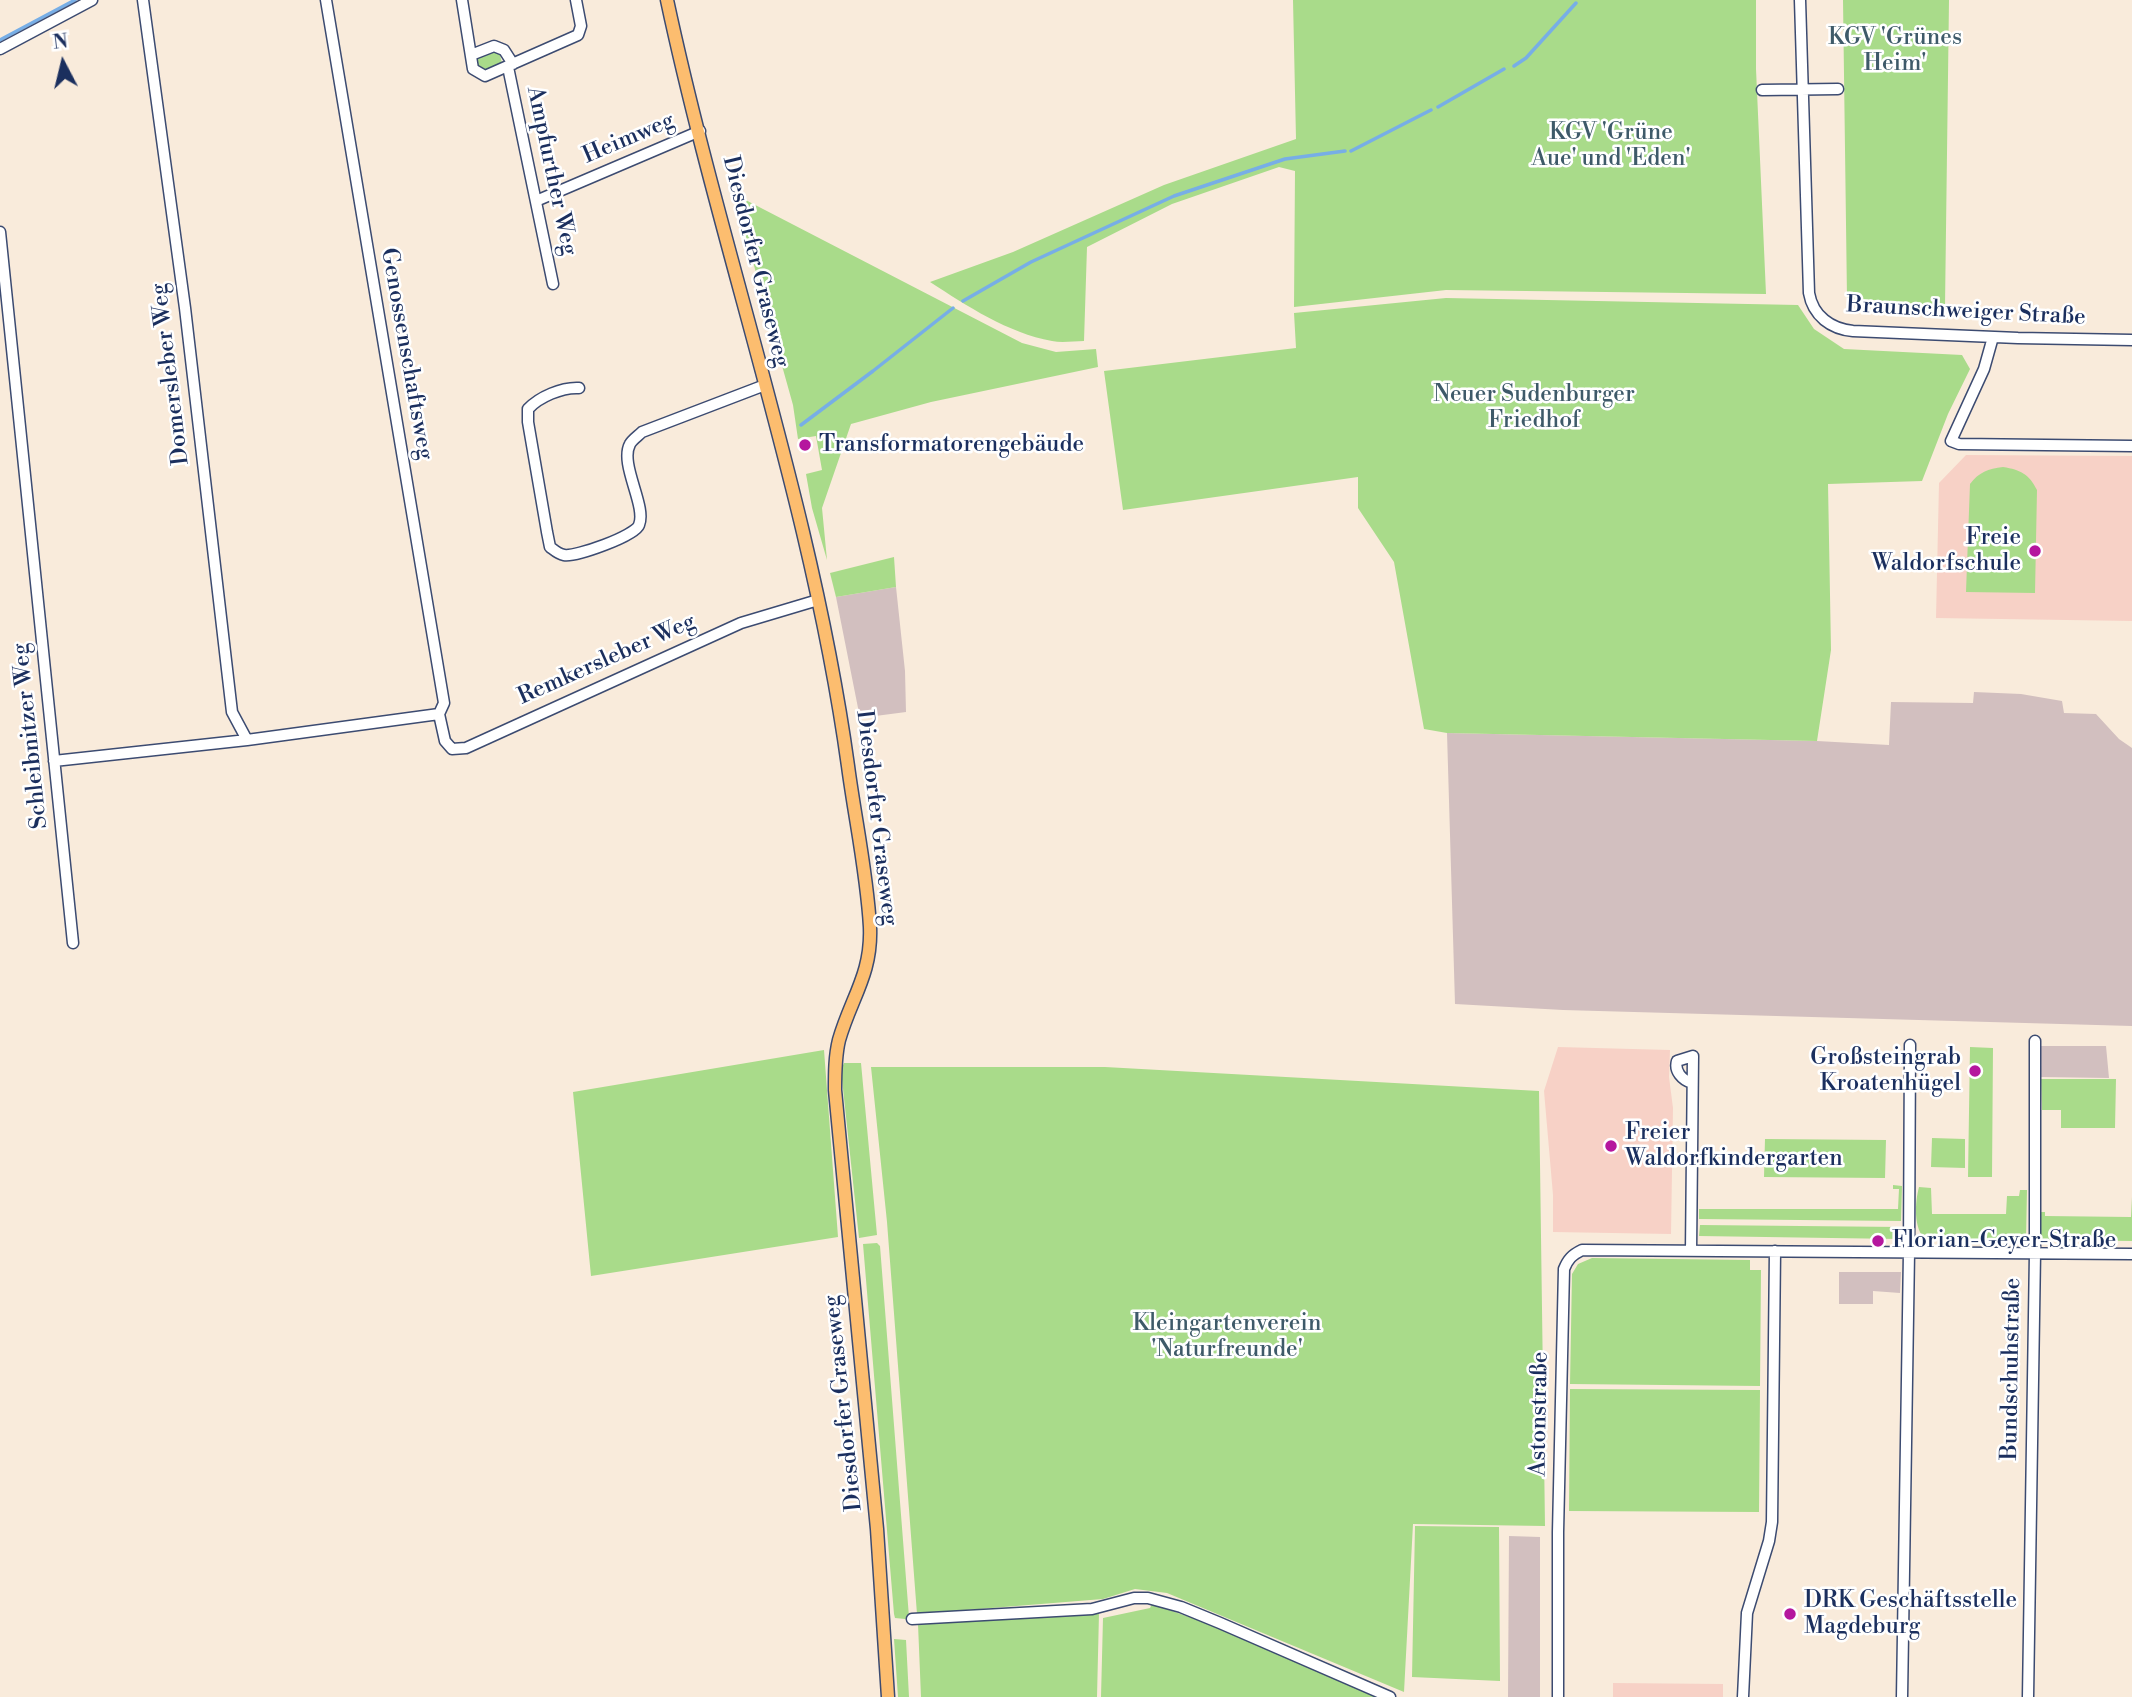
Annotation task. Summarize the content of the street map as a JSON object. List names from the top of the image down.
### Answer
{
  "streets": {
    "main road": ["Diesdorfer Graseweg"],
    "street": [
      "Heimweg",
      "Ampfurther Weg",
      "Braunschweiger Straße",
      "Genossenschaftsweg",
      "Domersleber Weg",
      "Remkersleber Weg",
      "Schleibnitzer Weg",
      "Bundschuhstraße",
      "Astonstraße"
    ]
  },
  "crossings": [
    ["Heimweg", "Ampfurther Weg"],
    ["Heimweg", "Diesdorfer Graseweg"],
    ["Diesdorfer Graseweg", "Remkersleber Weg"],
    ["Genossenschaftsweg", "Remkersleber Weg"],
    ["Bundschuhstraße", "Astonstraße"]
  ],
  "parks": [
    "KGV 'Grünes Heim'",
    "KGV 'Grüne Aue' und 'Eden'",
    "Neuer Sudenburger Friedhof",
    "Kleingartenverein 'Naturfreunde'"
  ],
  "places": [
    "Transformatorengebäude",
    "Freie Waldorfschule",
    "Großsteingrab Kroatenhügel",
    "Freier Waldorfkindergarten",
    "Florian-Geyer-Straße",
    "DRK Geschäftsstelle Magdeburg"
  ],
  "north": "top"
}
